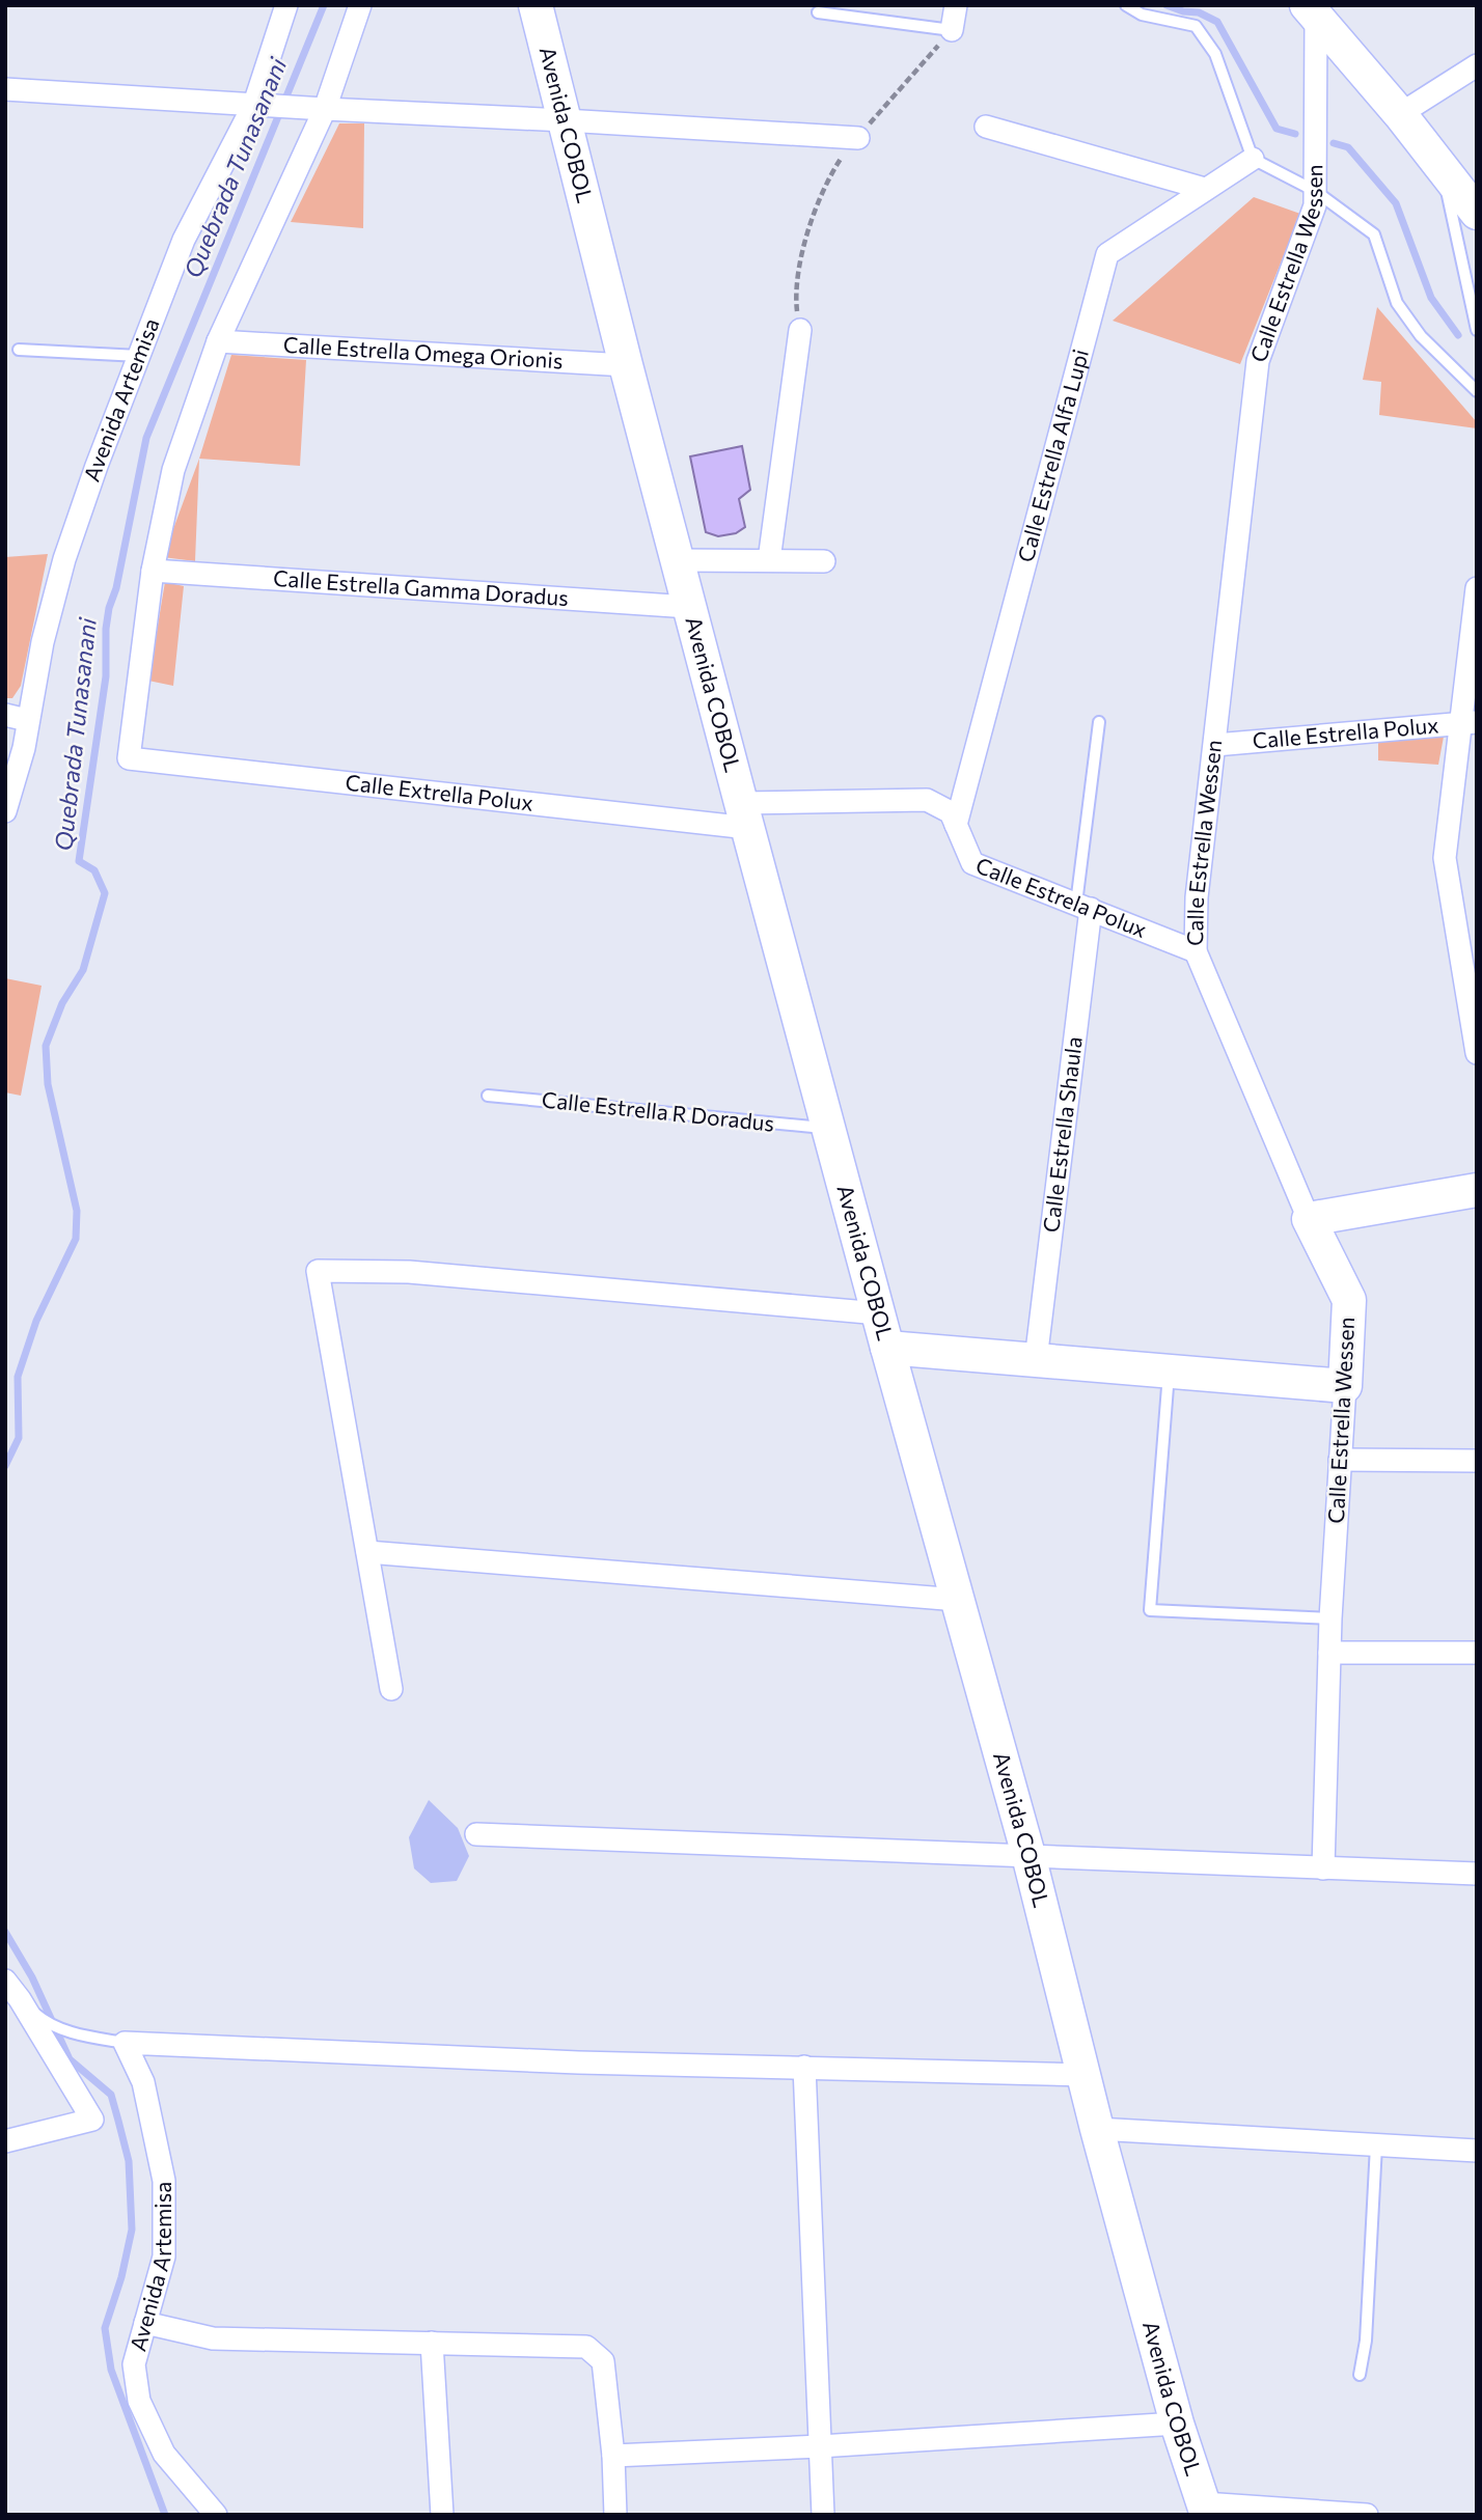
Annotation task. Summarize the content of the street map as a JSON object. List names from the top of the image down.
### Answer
{
  "streets": {
    "main road": ["Avenida COBOL", "Calle Estrella Wessen"],
    "street": [
      "Calle Estrella Omega Orionis",
      "Avenida Artemisa",
      "Calle Estrella Alfa Lupi",
      "Calle Estrella Gamma Doradus",
      "Calle Estrella Polux",
      "Calle Extrella Polux",
      "Calle Estrela Polux",
      "Calle Estrella Shaula"
    ],
    "lane": ["Calle Estrella R Doradus"]
  },
  "crossings": [
    ["Avenida COBOL", "Calle Estrella Omega Orionis"],
    ["Avenida COBOL", "Calle Estrella Gamma Doradus"],
    ["Avenida COBOL", "Calle Extrella Polux"],
    ["Avenida COBOL", "Calle Estrela Polux"],
    ["Avenida COBOL", "Calle Estrella R Doradus"],
    ["Calle Estrella Wessen", "Calle Estrella Polux"],
    ["Calle Estrella Wessen", "Calle Estrela Polux"],
    ["Calle Estrella Alfa Lupi", "Calle Estrela Polux"],
    ["Calle Estrella Gamma Doradus", "Calle Extrella Polux"],
    ["Calle Extrella Polux", "Calle Estrela Polux"],
    ["Calle Estrela Polux", "Calle Estrella Shaula"]
  ],
  "water": ["Quebrada Tunasanani"]
}
